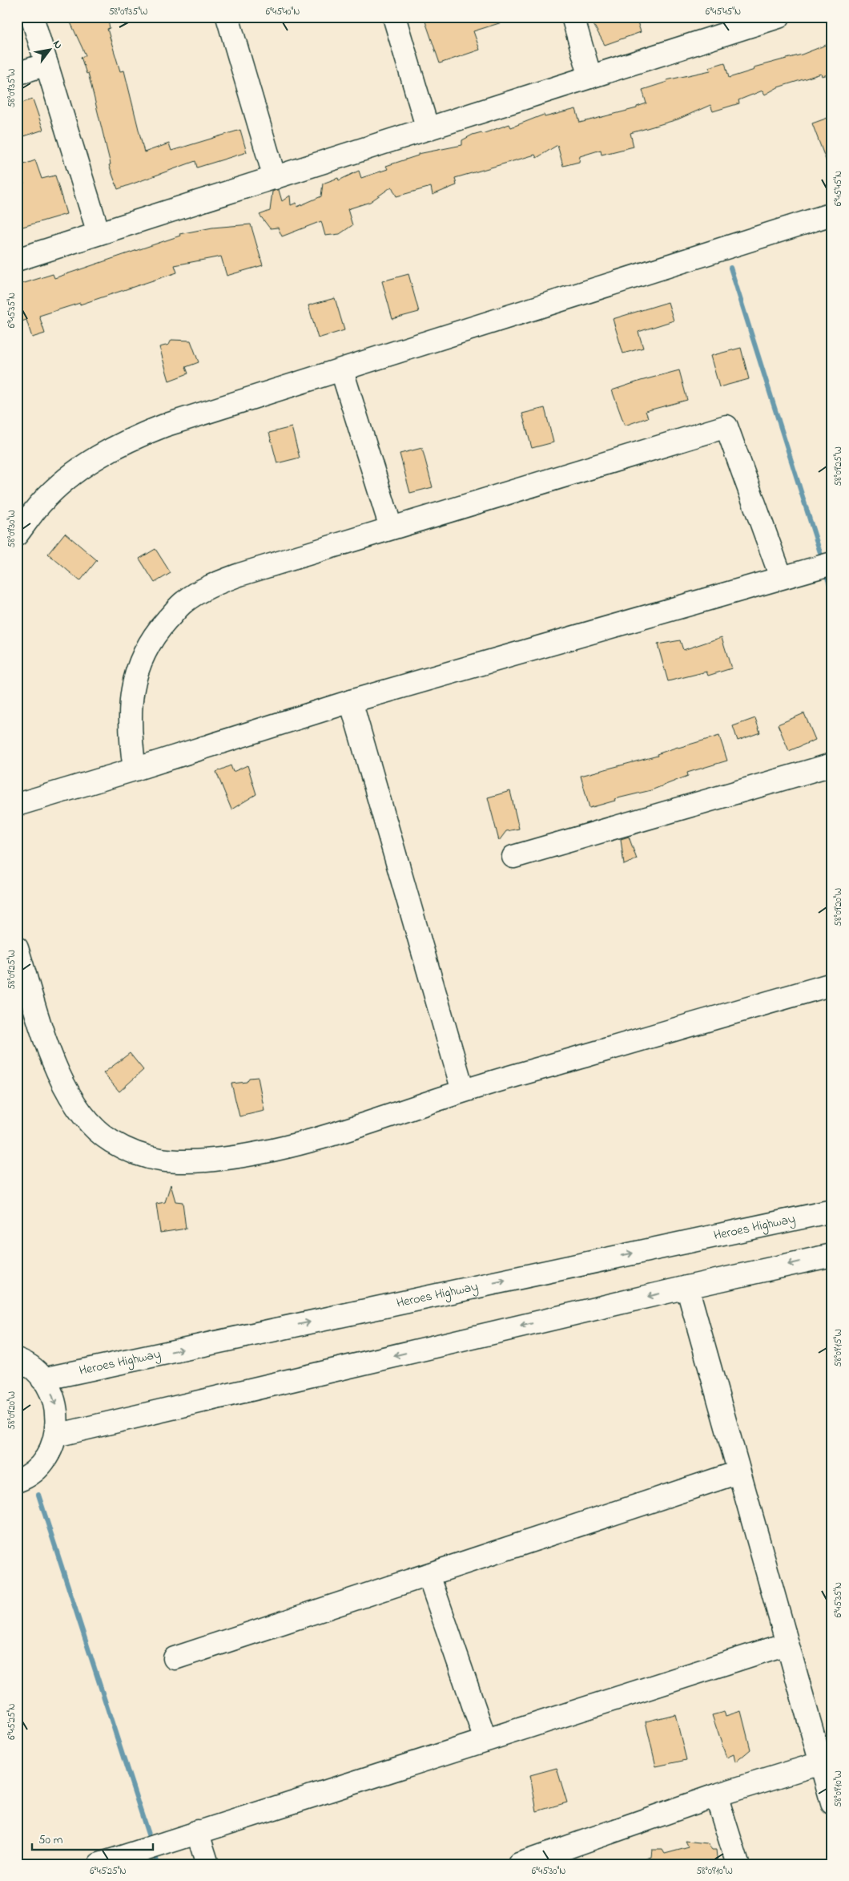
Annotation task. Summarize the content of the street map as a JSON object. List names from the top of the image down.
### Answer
{
  "streets": {
    "street": ["Heroes Highway"]
  },
  "scale_bar": "50 m",
  "north": "top right",
  "coordinates": [
    "58°09'35\"W",
    "6°45'40\"N",
    "6°45'45\"N",
    "6°45'35\"N",
    "58°09'25\"W",
    "58°09'30\"W",
    "58°09'20\"W",
    "58°09'15\"W",
    "6°45'25\"N",
    "58°09'10\"W",
    "6°45'30\"N"
  ]
}
